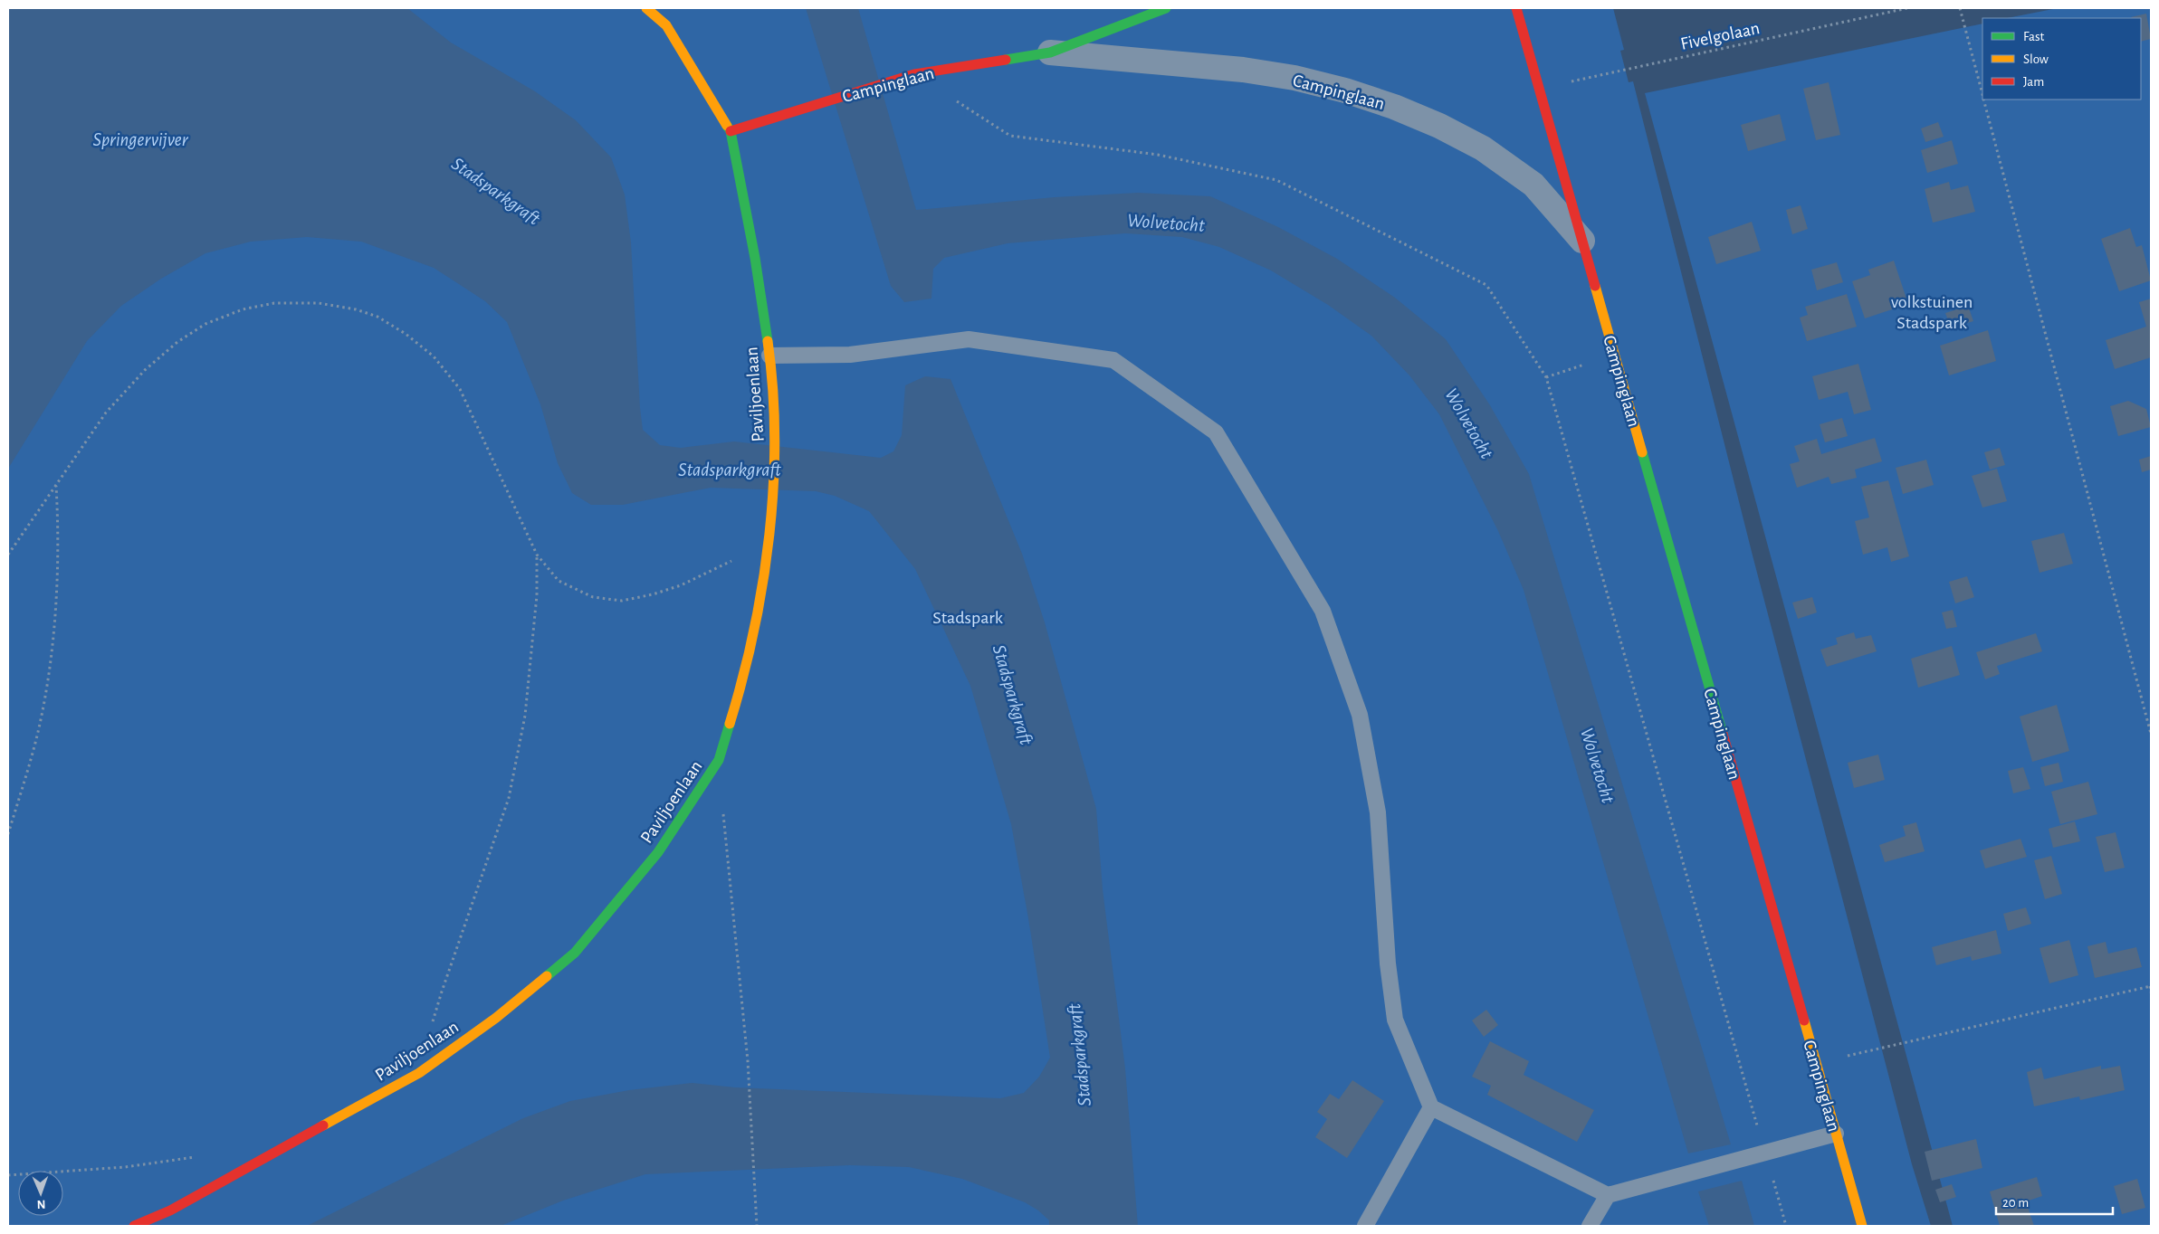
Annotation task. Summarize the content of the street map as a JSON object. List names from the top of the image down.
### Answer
{
  "streets": {
    "street": ["Campinglaan", "Paviljoenlaan"],
    "path": ["Fivelgolaan"]
  },
  "crossings": [
    ["Fivelgolaan", "Campinglaan"],
    ["Campinglaan", "Paviljoenlaan"]
  ],
  "water": ["Springervijver", "Stadsparkgraft", "Wolvetocht"],
  "parks": ["volkstuinen Stadspark", "Stadspark"],
  "legend": ["Fast", "Slow", "Jam"],
  "scale_bar": "20 m",
  "north": "bottom"
}
